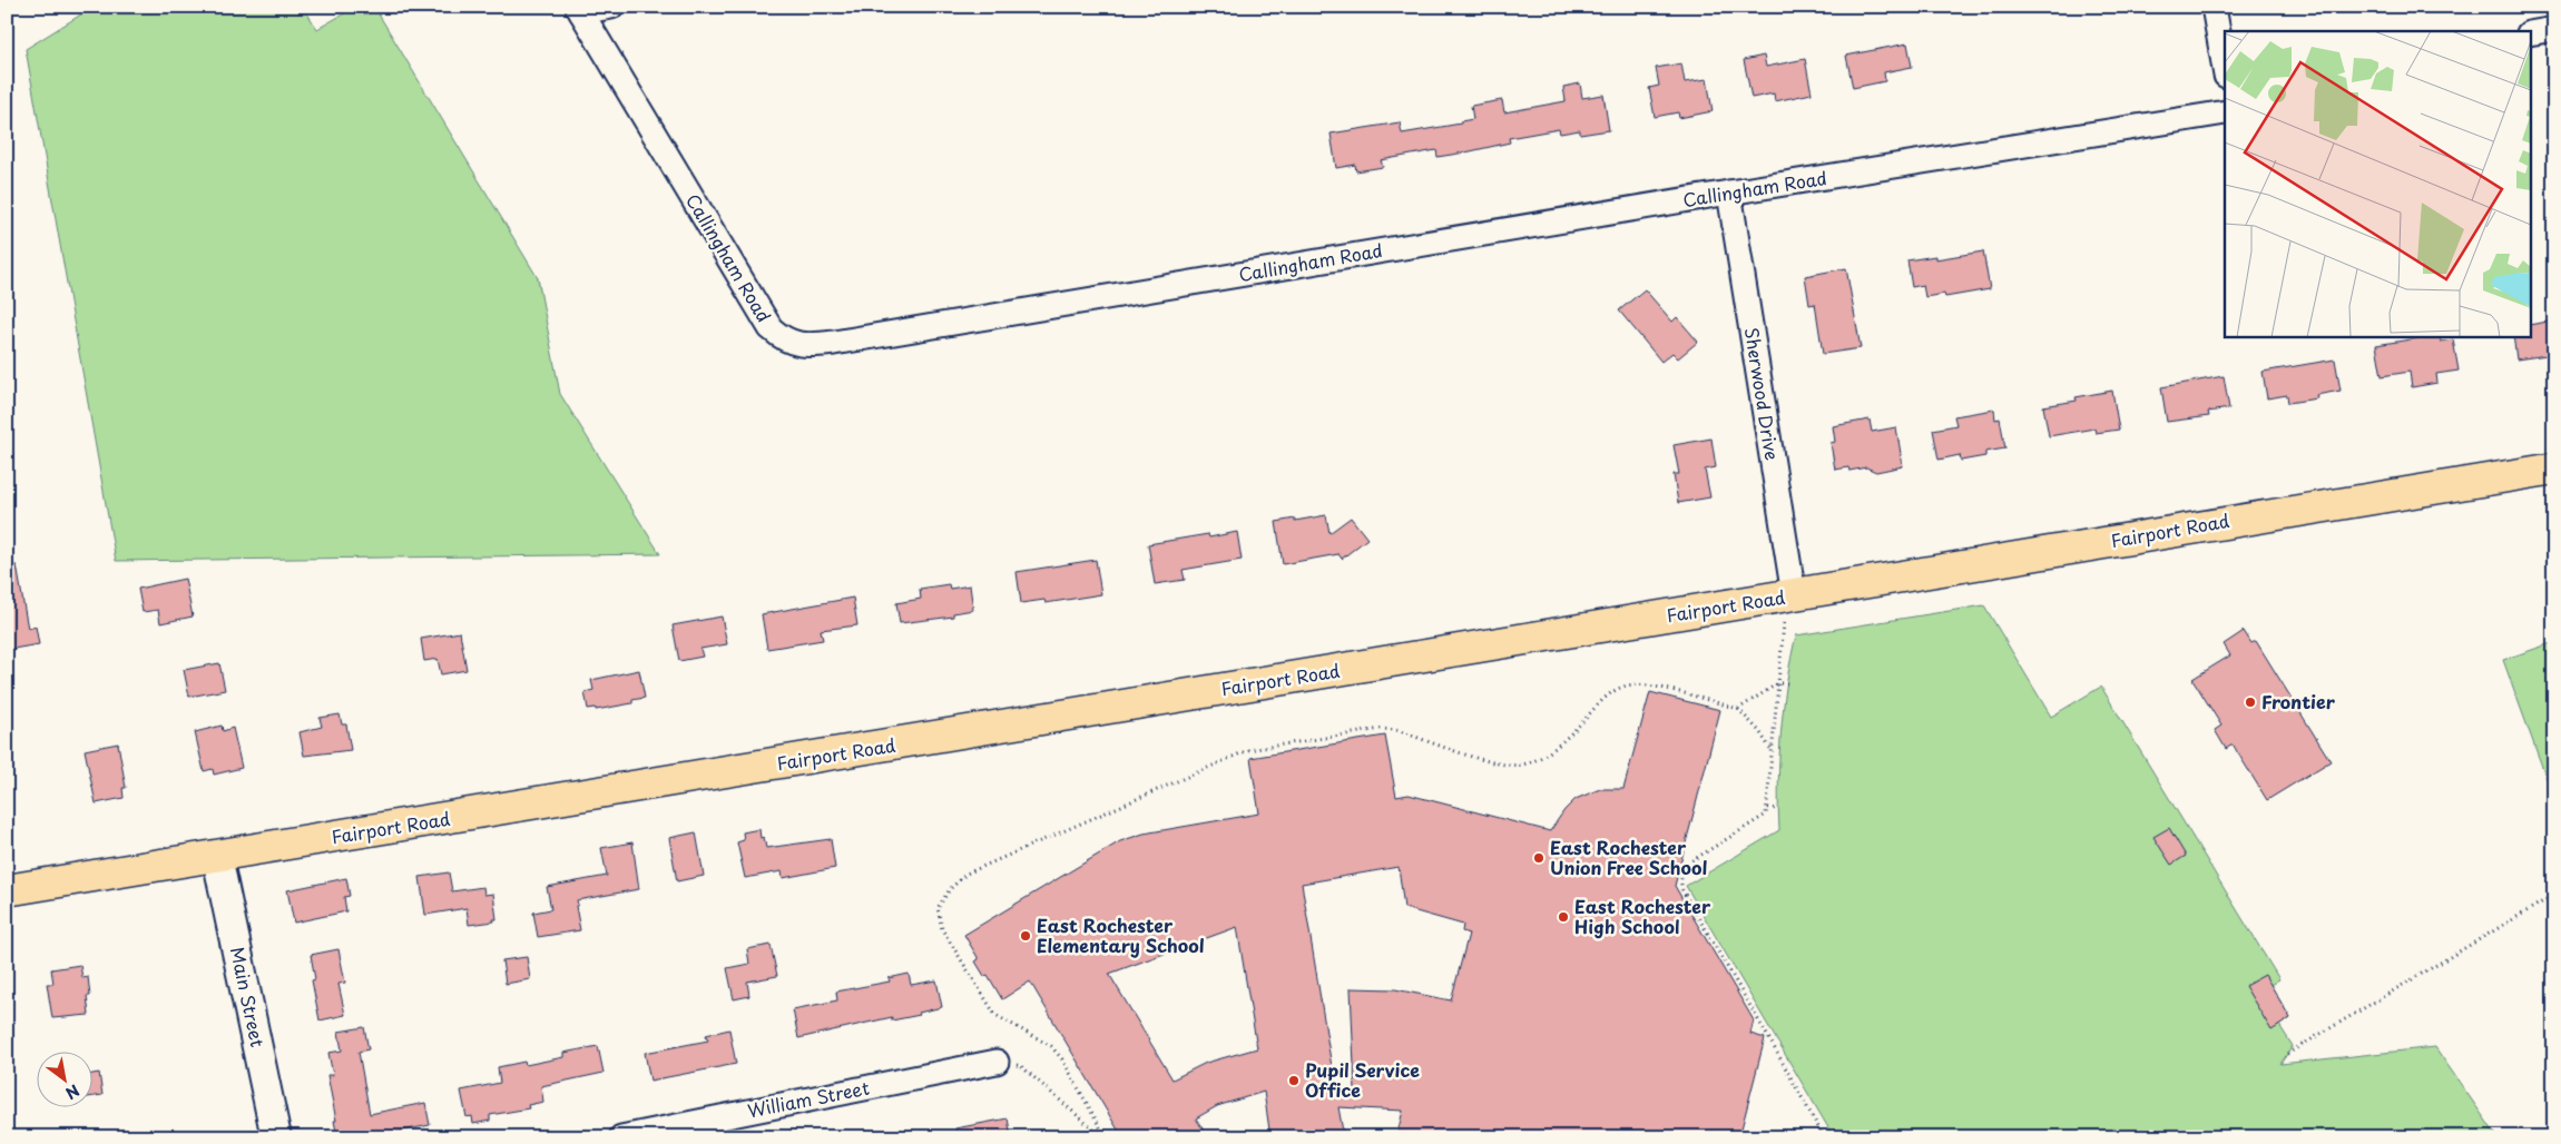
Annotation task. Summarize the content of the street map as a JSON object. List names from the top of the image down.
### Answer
{
  "streets": {
    "main road": ["Fairport Road"],
    "street": [
      "Callingham Road",
      "Sherwood Drive",
      "Main Street",
      "William Street"
    ]
  },
  "crossings": [
    ["Callingham Road", "Sherwood Drive"],
    ["Sherwood Drive", "Fairport Road"],
    ["Fairport Road", "Main Street"]
  ],
  "places": [
    "Frontier",
    "East Rochester Union Free School",
    "East Rochester High School",
    "East Rochester Elementary School",
    "Pupil Service Office"
  ],
  "north": "bottom right"
}
